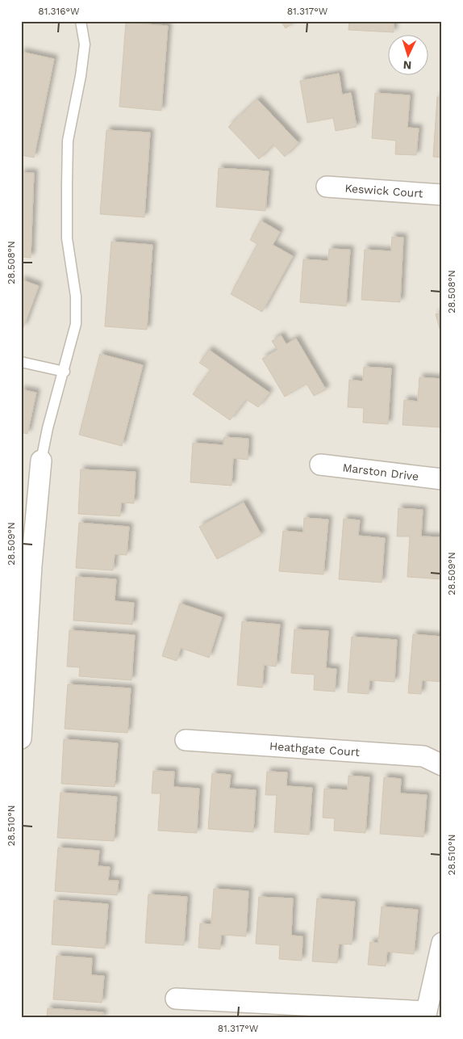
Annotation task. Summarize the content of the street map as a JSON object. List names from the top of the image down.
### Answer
{
  "streets": {
    "street": ["Keswick Court", "Marston Drive", "Heathgate Court"]
  },
  "north": "bottom",
  "coordinates": [
    "81.316°W",
    "81.317°W",
    "28.508°N",
    "28.509°N",
    "28.510°N"
  ]
}
